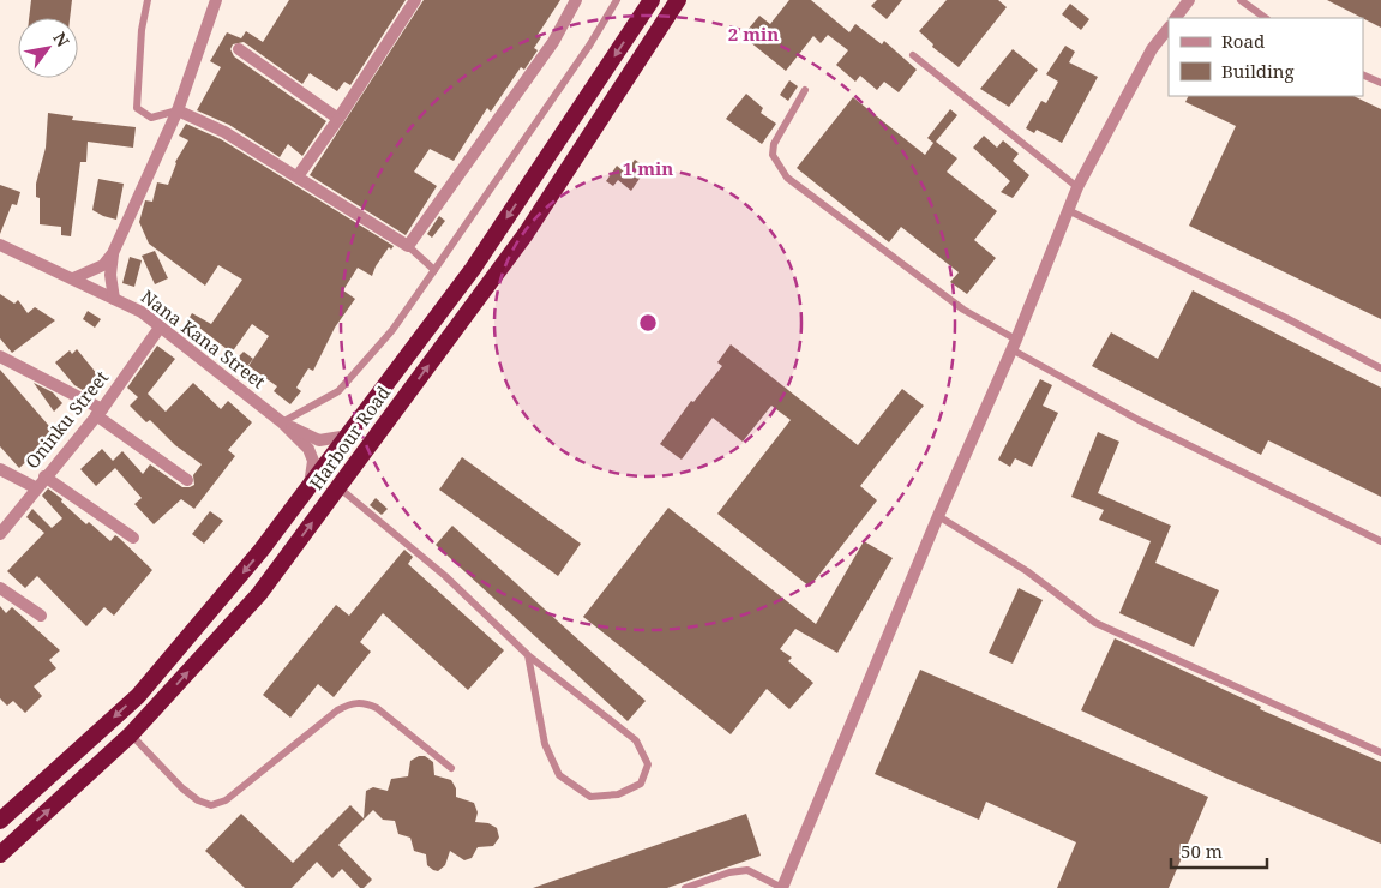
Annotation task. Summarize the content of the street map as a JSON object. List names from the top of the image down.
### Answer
{
  "streets": {
    "highway": ["Harbour Road"],
    "street": ["Nana Kana Street", "Oninku Street"]
  },
  "crossings": [
    ["Nana Kana Street", "Oninku Street"]
  ],
  "legend": ["Road", "Building"],
  "scale_bar": "50 m",
  "north": "top right",
  "rings": ["2 min", "1 min"]
}
